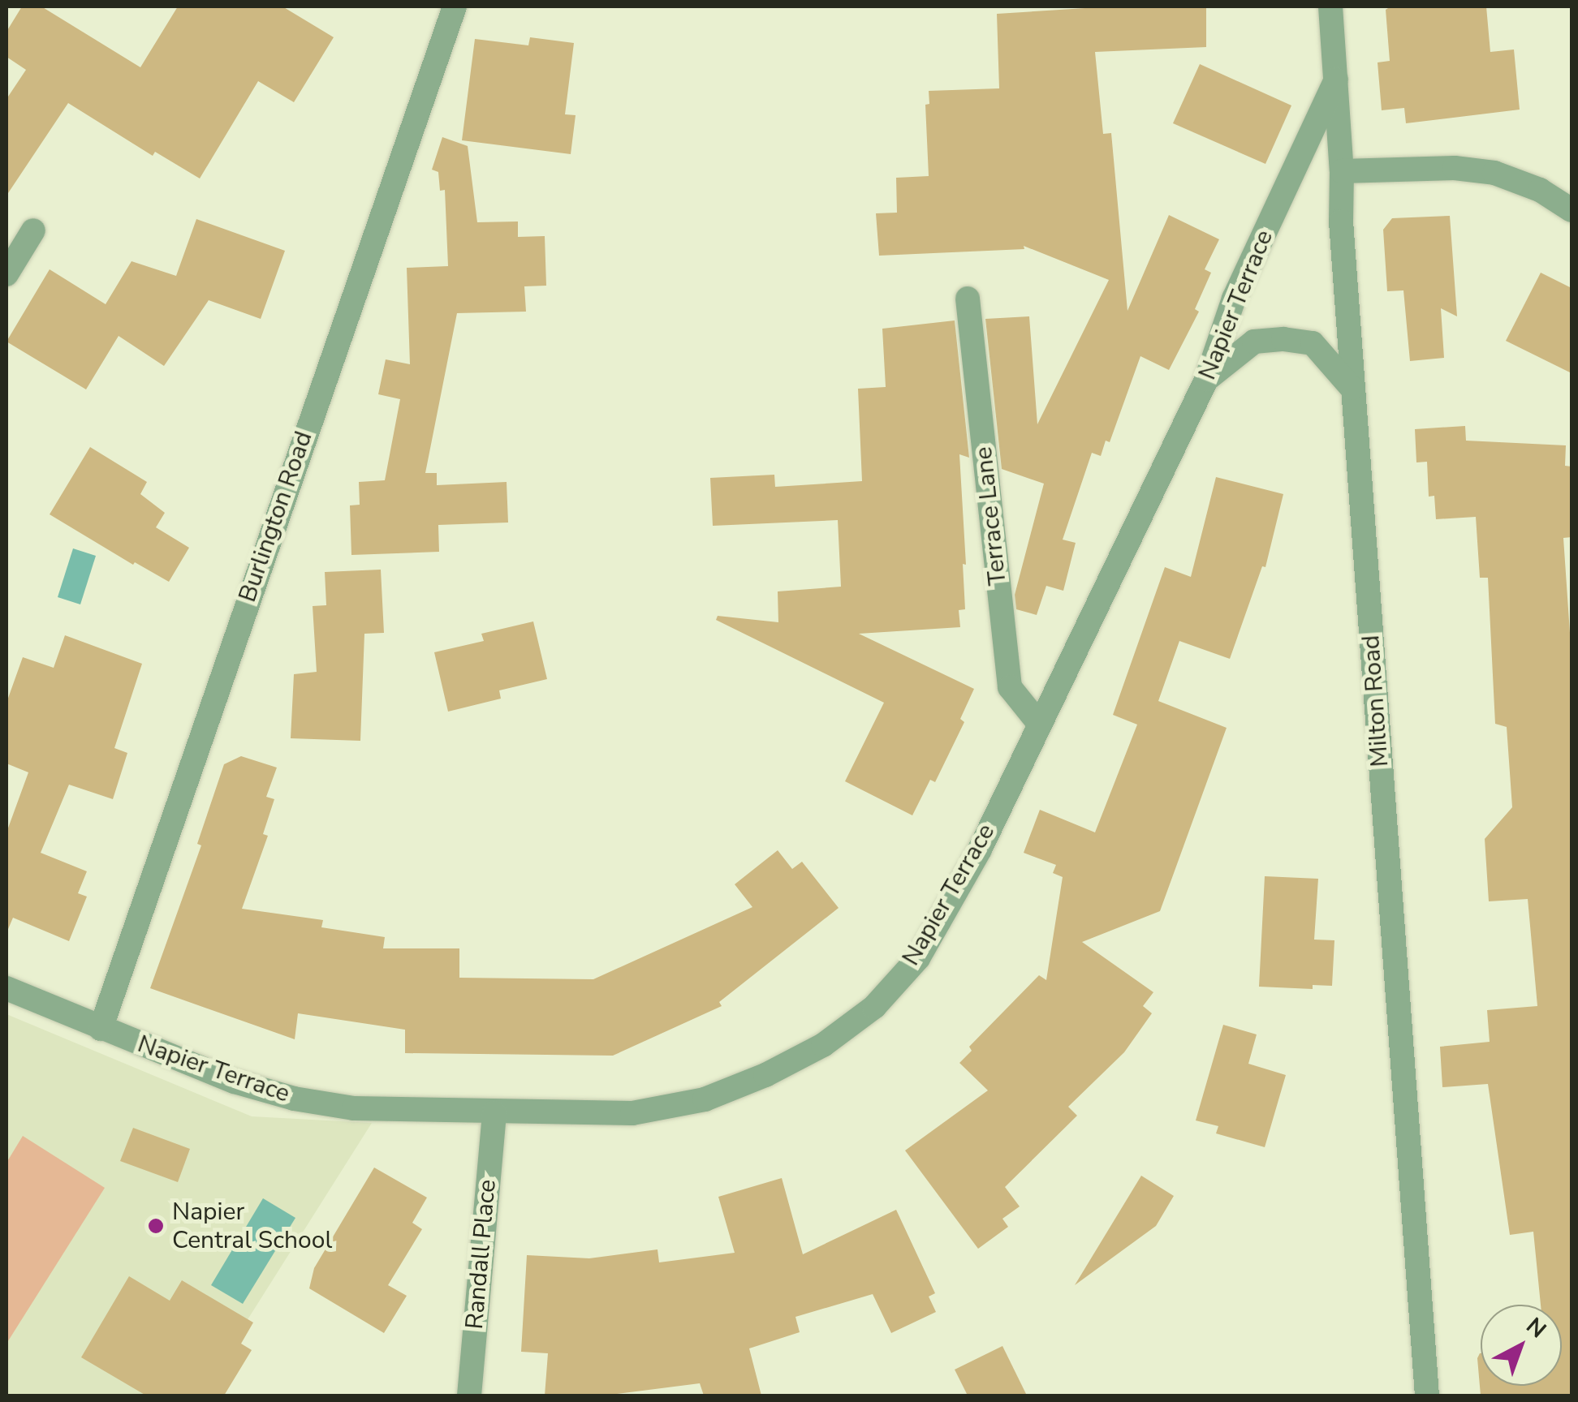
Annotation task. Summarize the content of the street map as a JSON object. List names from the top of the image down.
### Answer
{
  "streets": {
    "street": [
      "Napier Terrace",
      "Terrace Lane",
      "Burlington Road",
      "Milton Road",
      "Randall Place"
    ]
  },
  "crossings": [
    ["Napier Terrace", "Terrace Lane"],
    ["Napier Terrace", "Burlington Road"],
    ["Napier Terrace", "Milton Road"],
    ["Napier Terrace", "Randall Place"]
  ],
  "places": ["Napier Central School"],
  "north": "top right"
}
